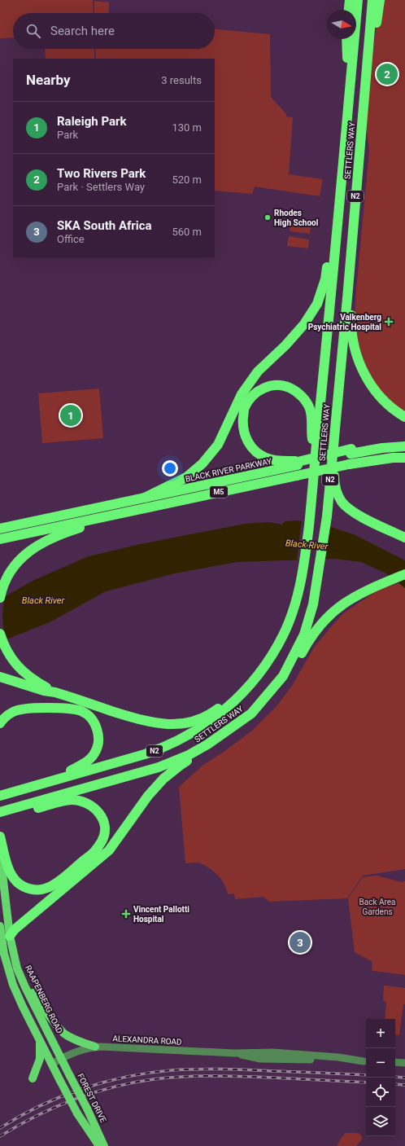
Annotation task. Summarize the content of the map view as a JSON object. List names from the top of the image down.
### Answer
{
  "streets": {
    "highway": [
      "SETTLERS WAY",
      "N2",
      "BLACK RIVER PARKWAY",
      "M5"
    ],
    "main road": ["RAAPENBERG ROAD", "FOREST DRIVE"],
    "street": ["ALEXANDRA ROAD"]
  },
  "crossings": [
    ["RAAPENBERG ROAD", "ALEXANDRA ROAD"],
    ["RAAPENBERG ROAD", "FOREST DRIVE"],
    ["ALEXANDRA ROAD", "FOREST DRIVE"]
  ],
  "water": ["Black River"],
  "parks": ["Back Area Gardens"],
  "places": {
    "other": ["Rhodes High School"],
    "health": ["Valkenberg Psychiatric Hospital", "Vincent Pallotti Hospital"]
  },
  "north": "right",
  "page": {
    "search": "Search here",
    "heading": ["Nearby", "3 results"],
    "pins": ["2", "1", "3"],
    "list": [
      {
        "mark": "1",
        "name": "Raleigh Park",
        "note": "Park",
        "value": "130 m"
      },
      {
        "mark": "2",
        "name": "Two Rivers Park",
        "note": "Park · Settlers Way",
        "value": "520 m"
      },
      {
        "mark": "3",
        "name": "SKA South Africa",
        "note": "Office",
        "value": "560 m"
      }
    ],
    "map_buttons": ["+", "−"]
  }
}
